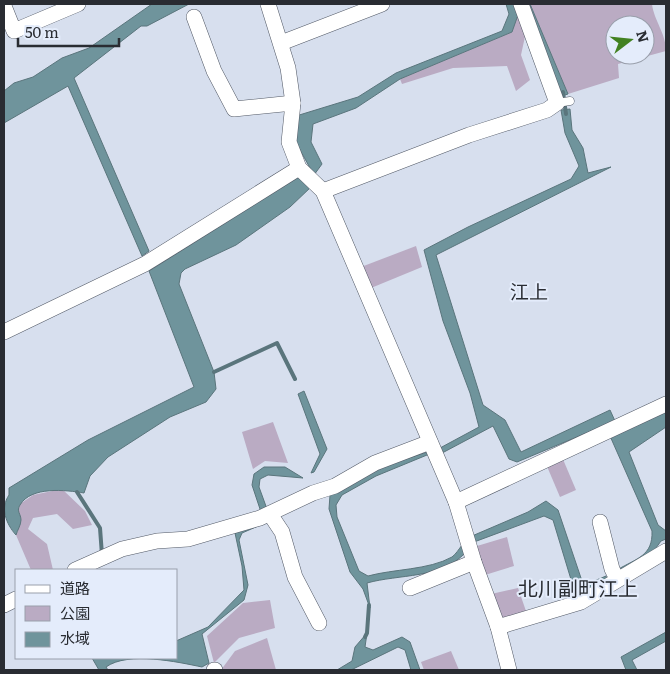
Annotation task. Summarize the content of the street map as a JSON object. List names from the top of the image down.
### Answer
{
  "districts": ["江上", "北川副町江上"],
  "legend": ["道路", "公園", "水域"],
  "scale_bar": "50 m",
  "north": "right"
}
